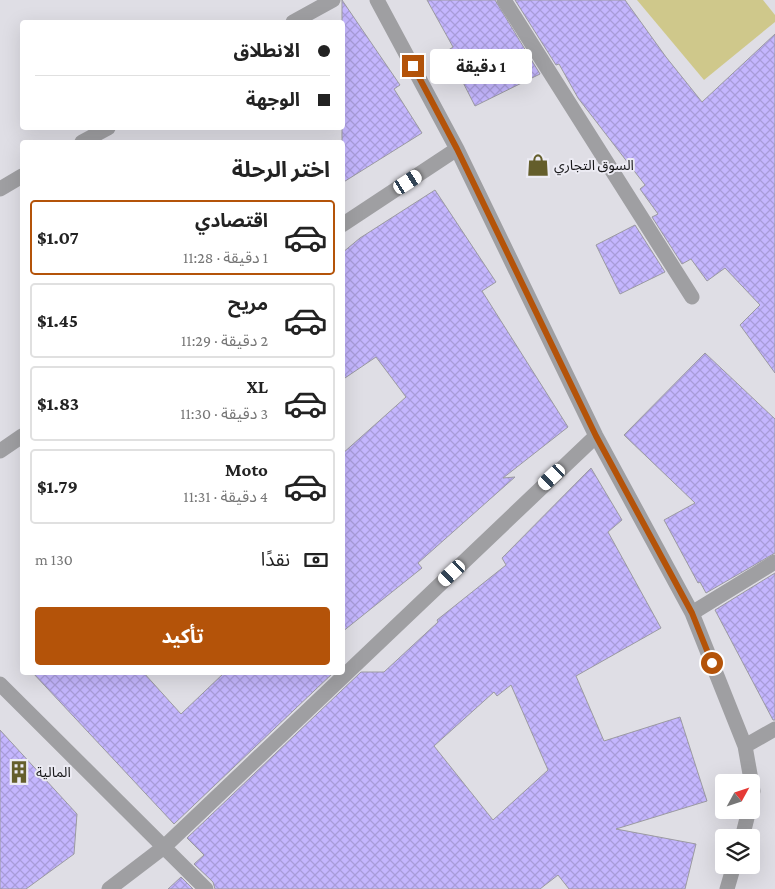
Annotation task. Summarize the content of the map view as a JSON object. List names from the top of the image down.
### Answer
{
  "places": {
    "shop": ["السوق التجاري"],
    "building": ["المالية"]
  },
  "north": "top right",
  "page": {
    "banner": ["الانطلاق", "الوجهة"],
    "bubble": "1 دقيقة",
    "heading": "اختر الرحلة",
    "list": [
      {
        "name": "اقتصادي",
        "note": "1 دقيقة · 11:28",
        "value": "$1.07"
      },
      {
        "name": "مريح",
        "note": "2 دقيقة · 11:29",
        "value": "$1.45"
      },
      {
        "name": "XL",
        "note": "3 دقيقة · 11:30",
        "value": "$1.83"
      },
      {
        "name": "Moto",
        "note": "4 دقيقة · 11:31",
        "value": "$1.79"
      }
    ],
    "pay": ["نقدًا", "130 m"],
    "buttons": "تأكيد"
  }
}
